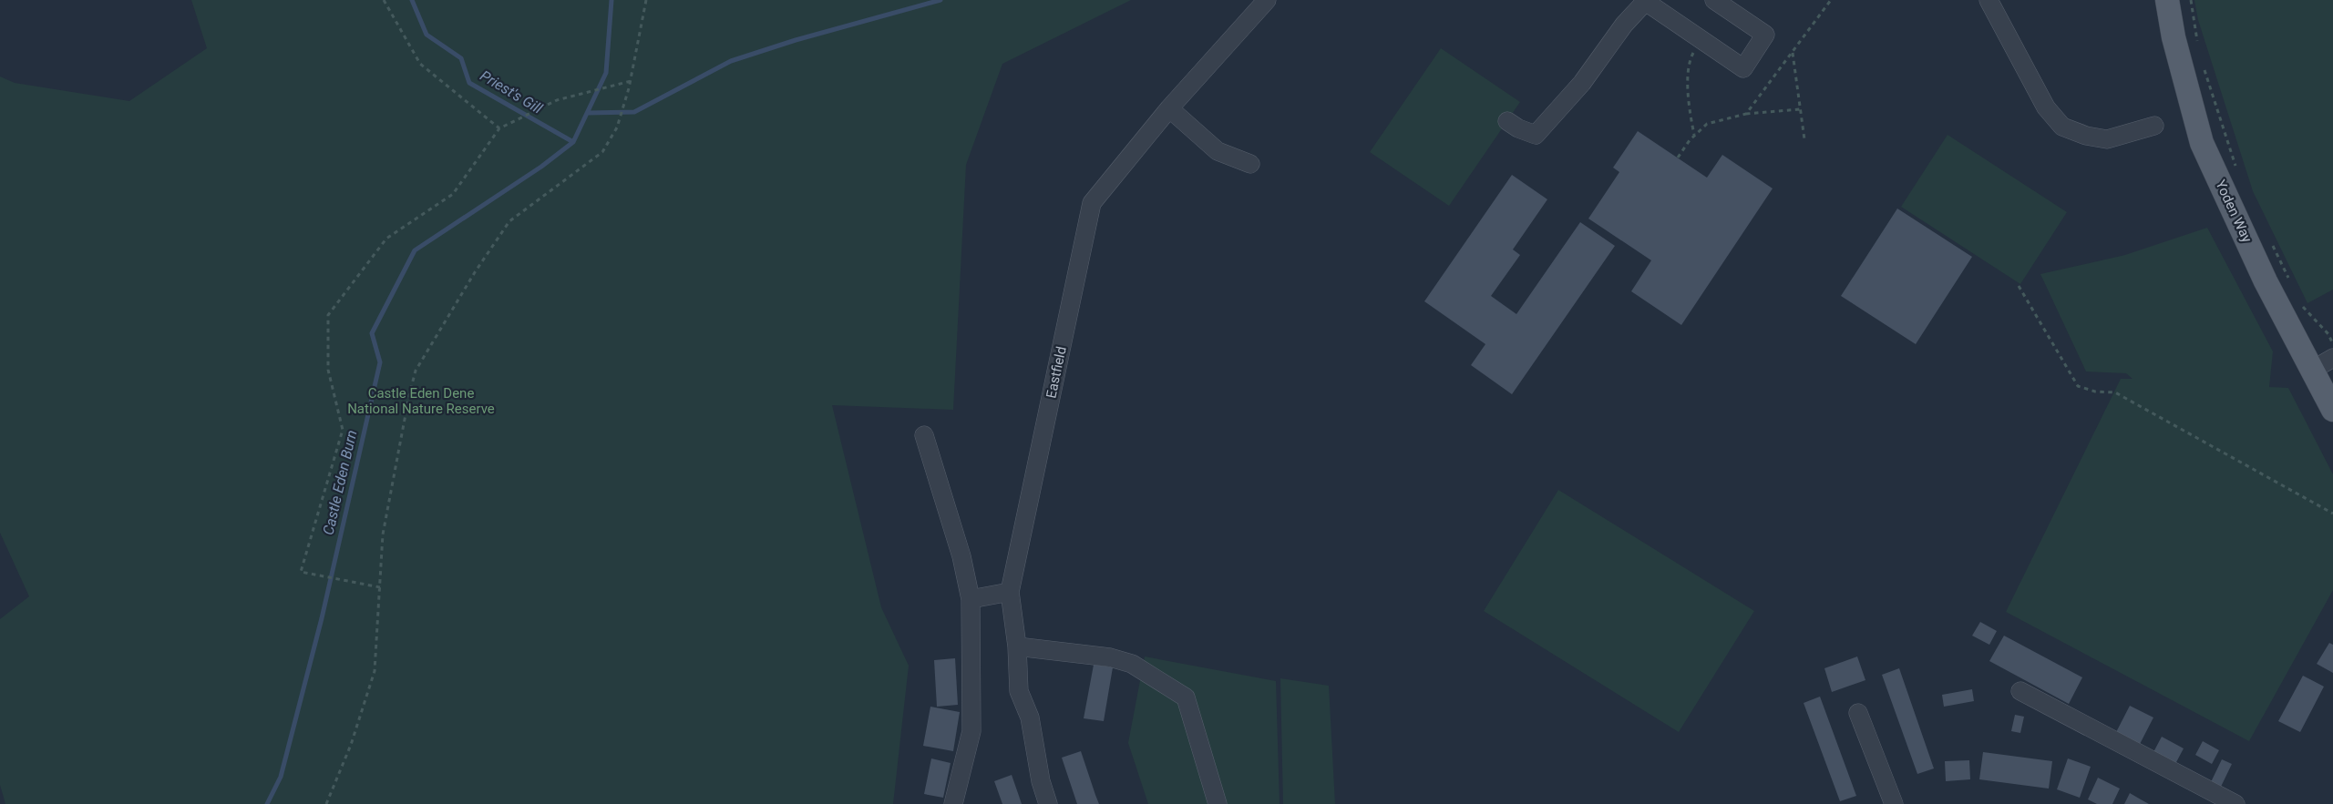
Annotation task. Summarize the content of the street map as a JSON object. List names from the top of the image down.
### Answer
{
  "streets": {
    "main road": ["Yoden Way"],
    "street": ["Eastfield"]
  },
  "water": ["Priest's Gill", "Castle Eden Burn"],
  "parks": ["Castle Eden Dene National Nature Reserve"]
}
